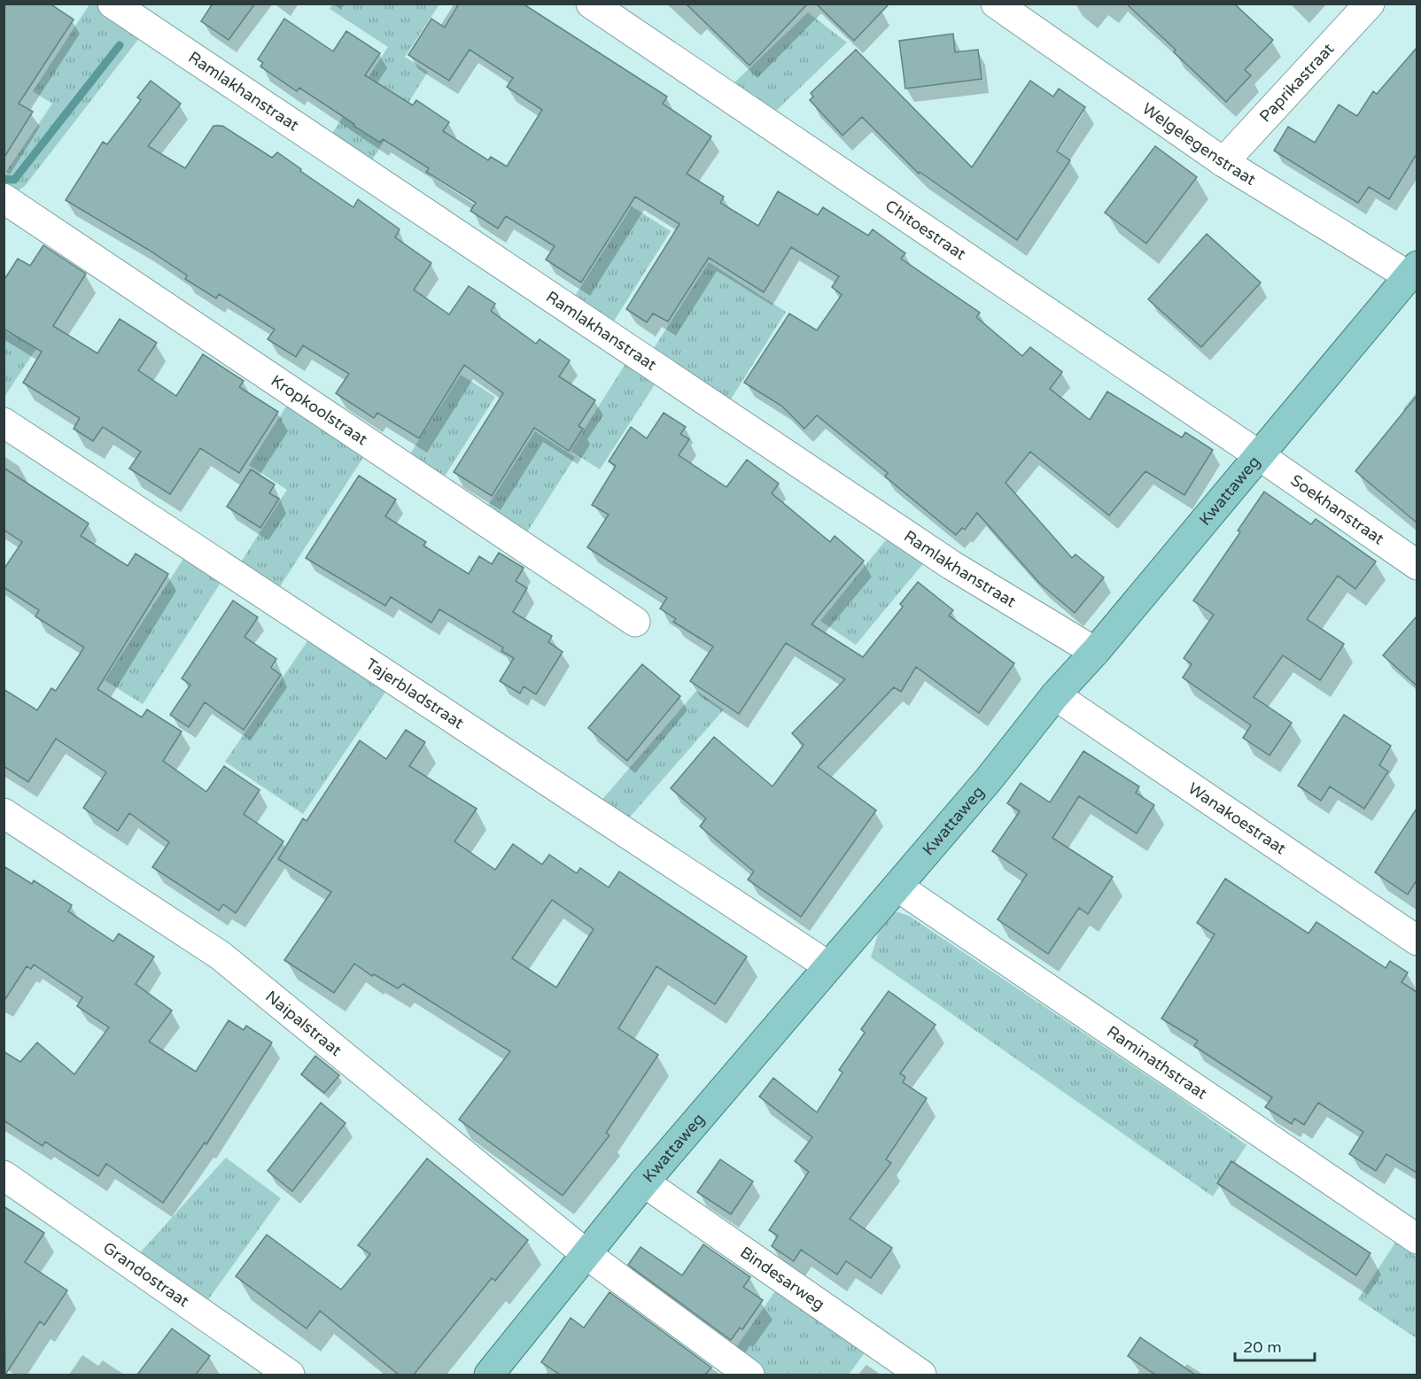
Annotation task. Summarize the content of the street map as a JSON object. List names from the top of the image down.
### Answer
{
  "streets": {
    "main road": ["Kwattaweg"],
    "street": [
      "Paprikastraat",
      "Ramlakhanstraat",
      "Welgelegenstraat",
      "Chitoestraat",
      "Kropkoolstraat",
      "Soekhanstraat",
      "Tajerbladstraat",
      "Wanakoestraat",
      "Naipalstraat",
      "Raminathstraat",
      "Grandostraat",
      "Bindesarweg"
    ]
  },
  "crossings": [
    ["Paprikastraat", "Welgelegenstraat"],
    ["Ramlakhanstraat", "Kwattaweg"],
    ["Welgelegenstraat", "Kwattaweg"],
    ["Chitoestraat", "Kwattaweg"],
    ["Chitoestraat", "Soekhanstraat"],
    ["Kwattaweg", "Soekhanstraat"],
    ["Kwattaweg", "Tajerbladstraat"],
    ["Kwattaweg", "Wanakoestraat"],
    ["Kwattaweg", "Naipalstraat"],
    ["Kwattaweg", "Raminathstraat"],
    ["Kwattaweg", "Bindesarweg"]
  ],
  "scale_bar": "20 m"
}
